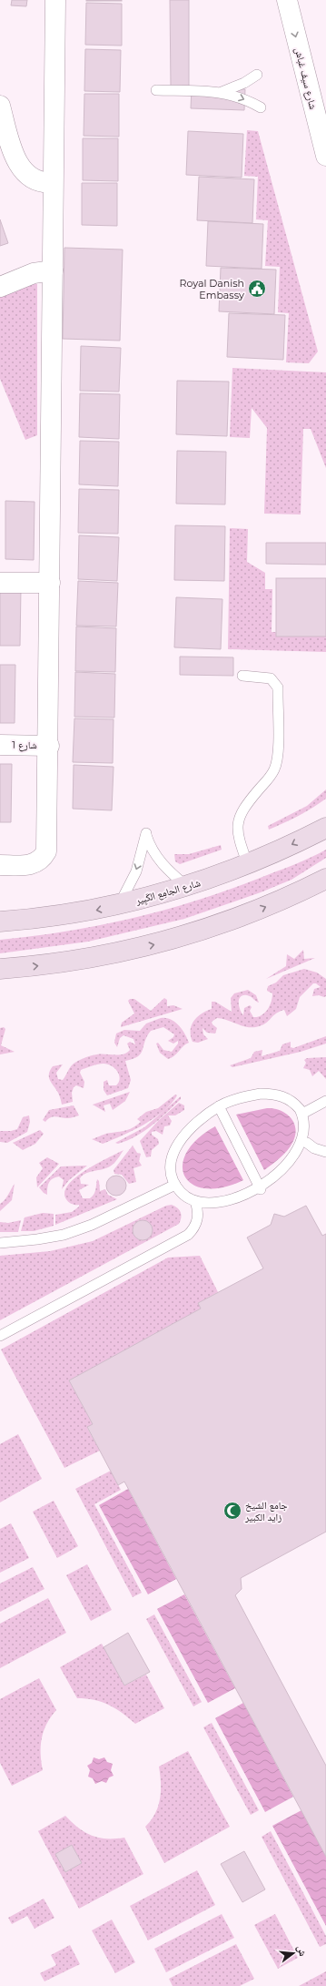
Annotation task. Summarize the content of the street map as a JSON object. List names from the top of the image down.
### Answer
{
  "streets": {
    "main road": ["شارع الجامِع الكَبِير"],
    "street": ["شارع سيف غباش", "شارع 1"]
  },
  "one_way": ["شارع سيف غباش"],
  "places": {
    "public building": ["Royal Danish Embassy"],
    "mosque": ["جامع الشيخ زايد الكبير"]
  },
  "north": "right"
}
